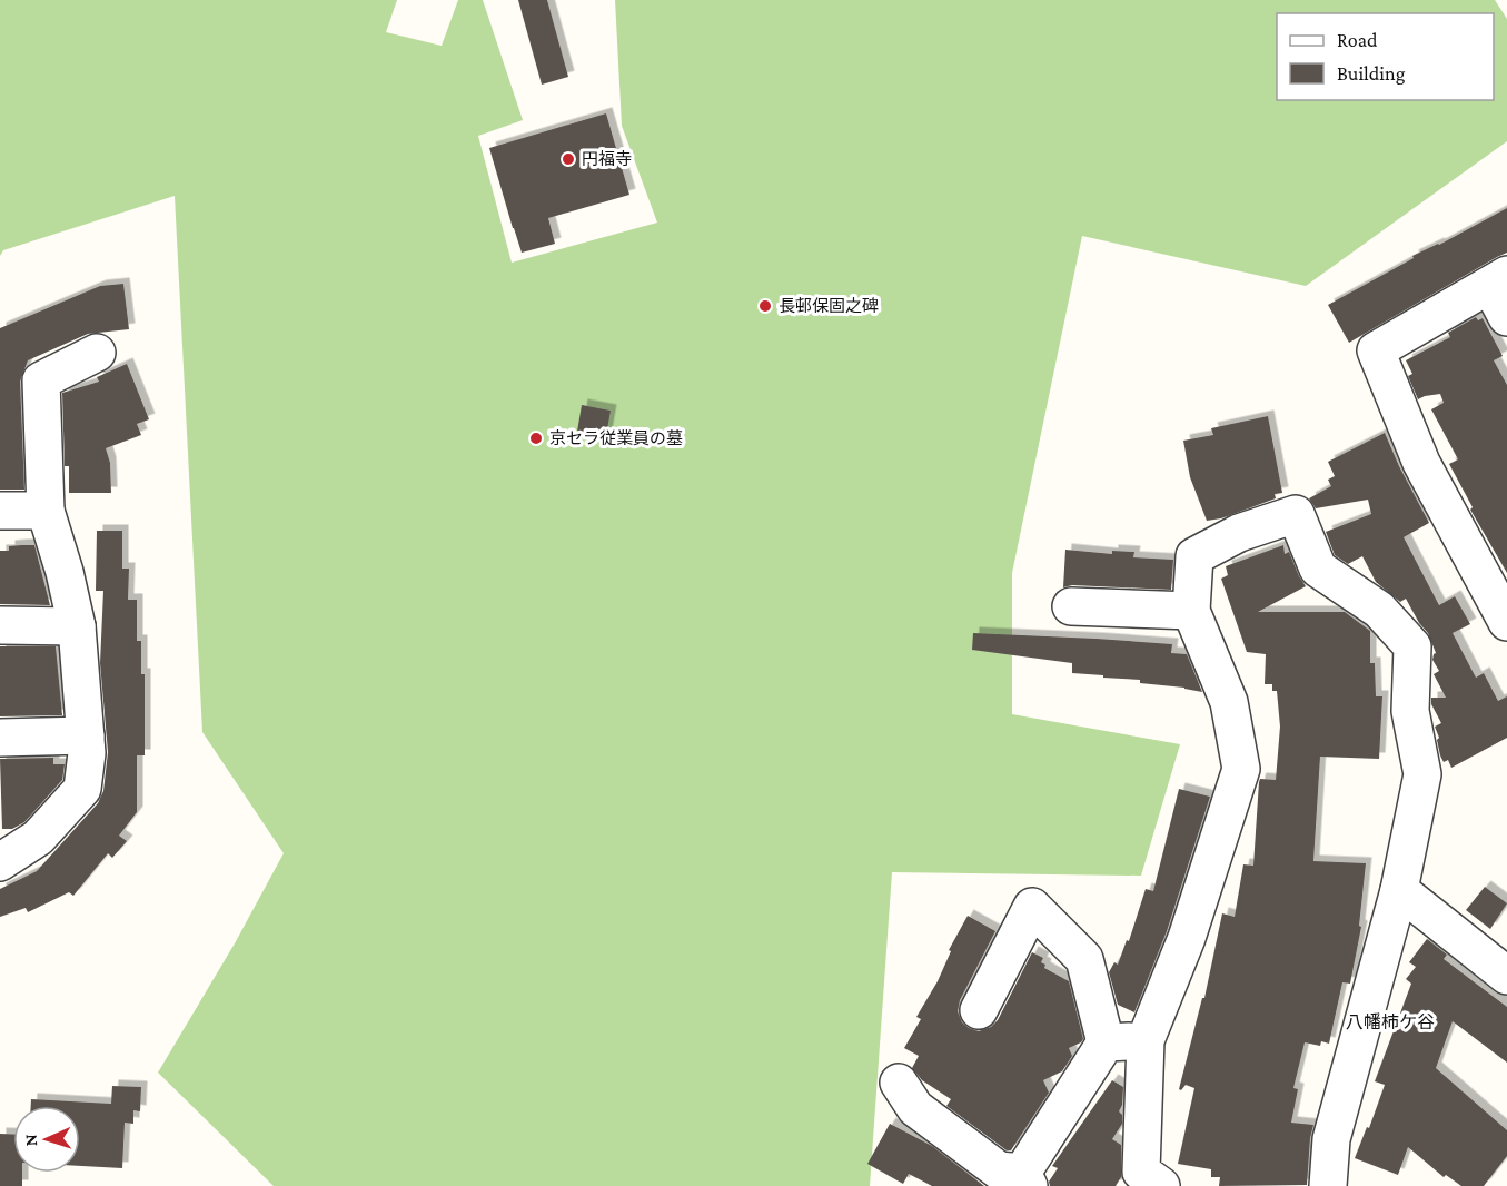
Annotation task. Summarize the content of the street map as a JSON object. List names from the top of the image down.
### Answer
{
  "districts": ["八幡柿ケ谷"],
  "places": ["円福寺", "長邨保固之碑", "京セラ従業員の墓"],
  "legend": ["Road", "Building"],
  "north": "left"
}
